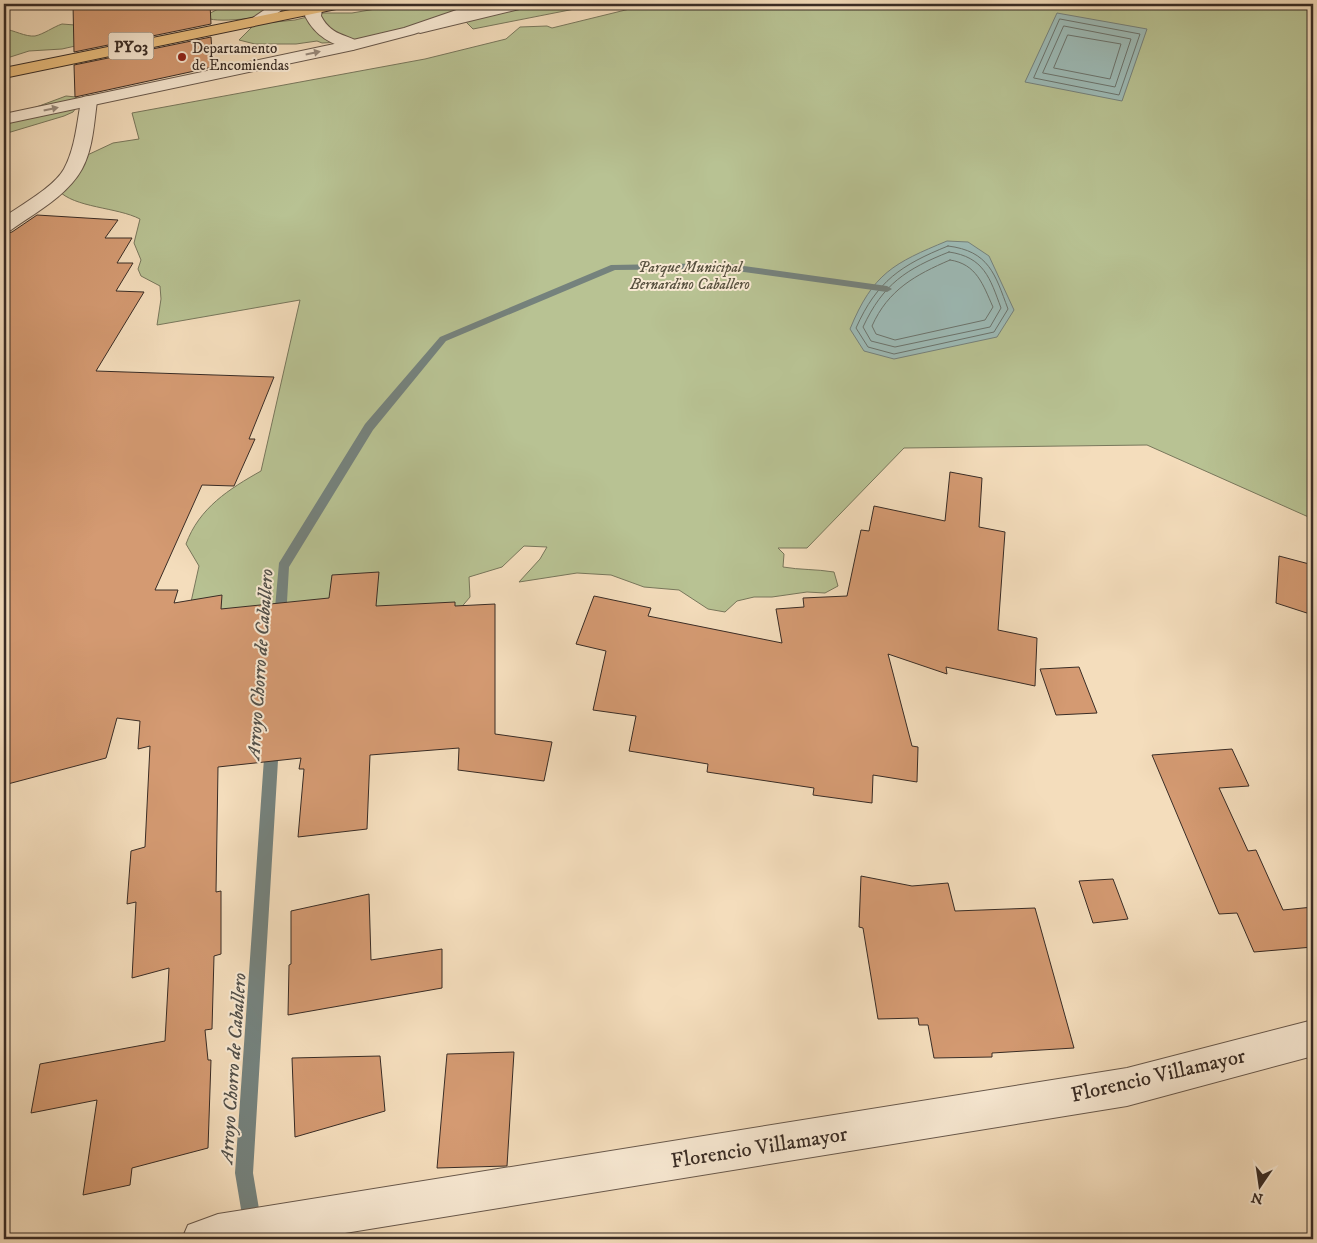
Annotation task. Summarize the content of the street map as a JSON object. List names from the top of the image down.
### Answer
{
  "streets": {
    "highway": ["PY03"],
    "street": ["Florencio Villamayor"]
  },
  "water": ["Arroyo Chorro de Caballero"],
  "parks": ["Parque Municipal Bernardino Caballero"],
  "places": ["Departamento de Encomiendas"],
  "north": "bottom"
}
